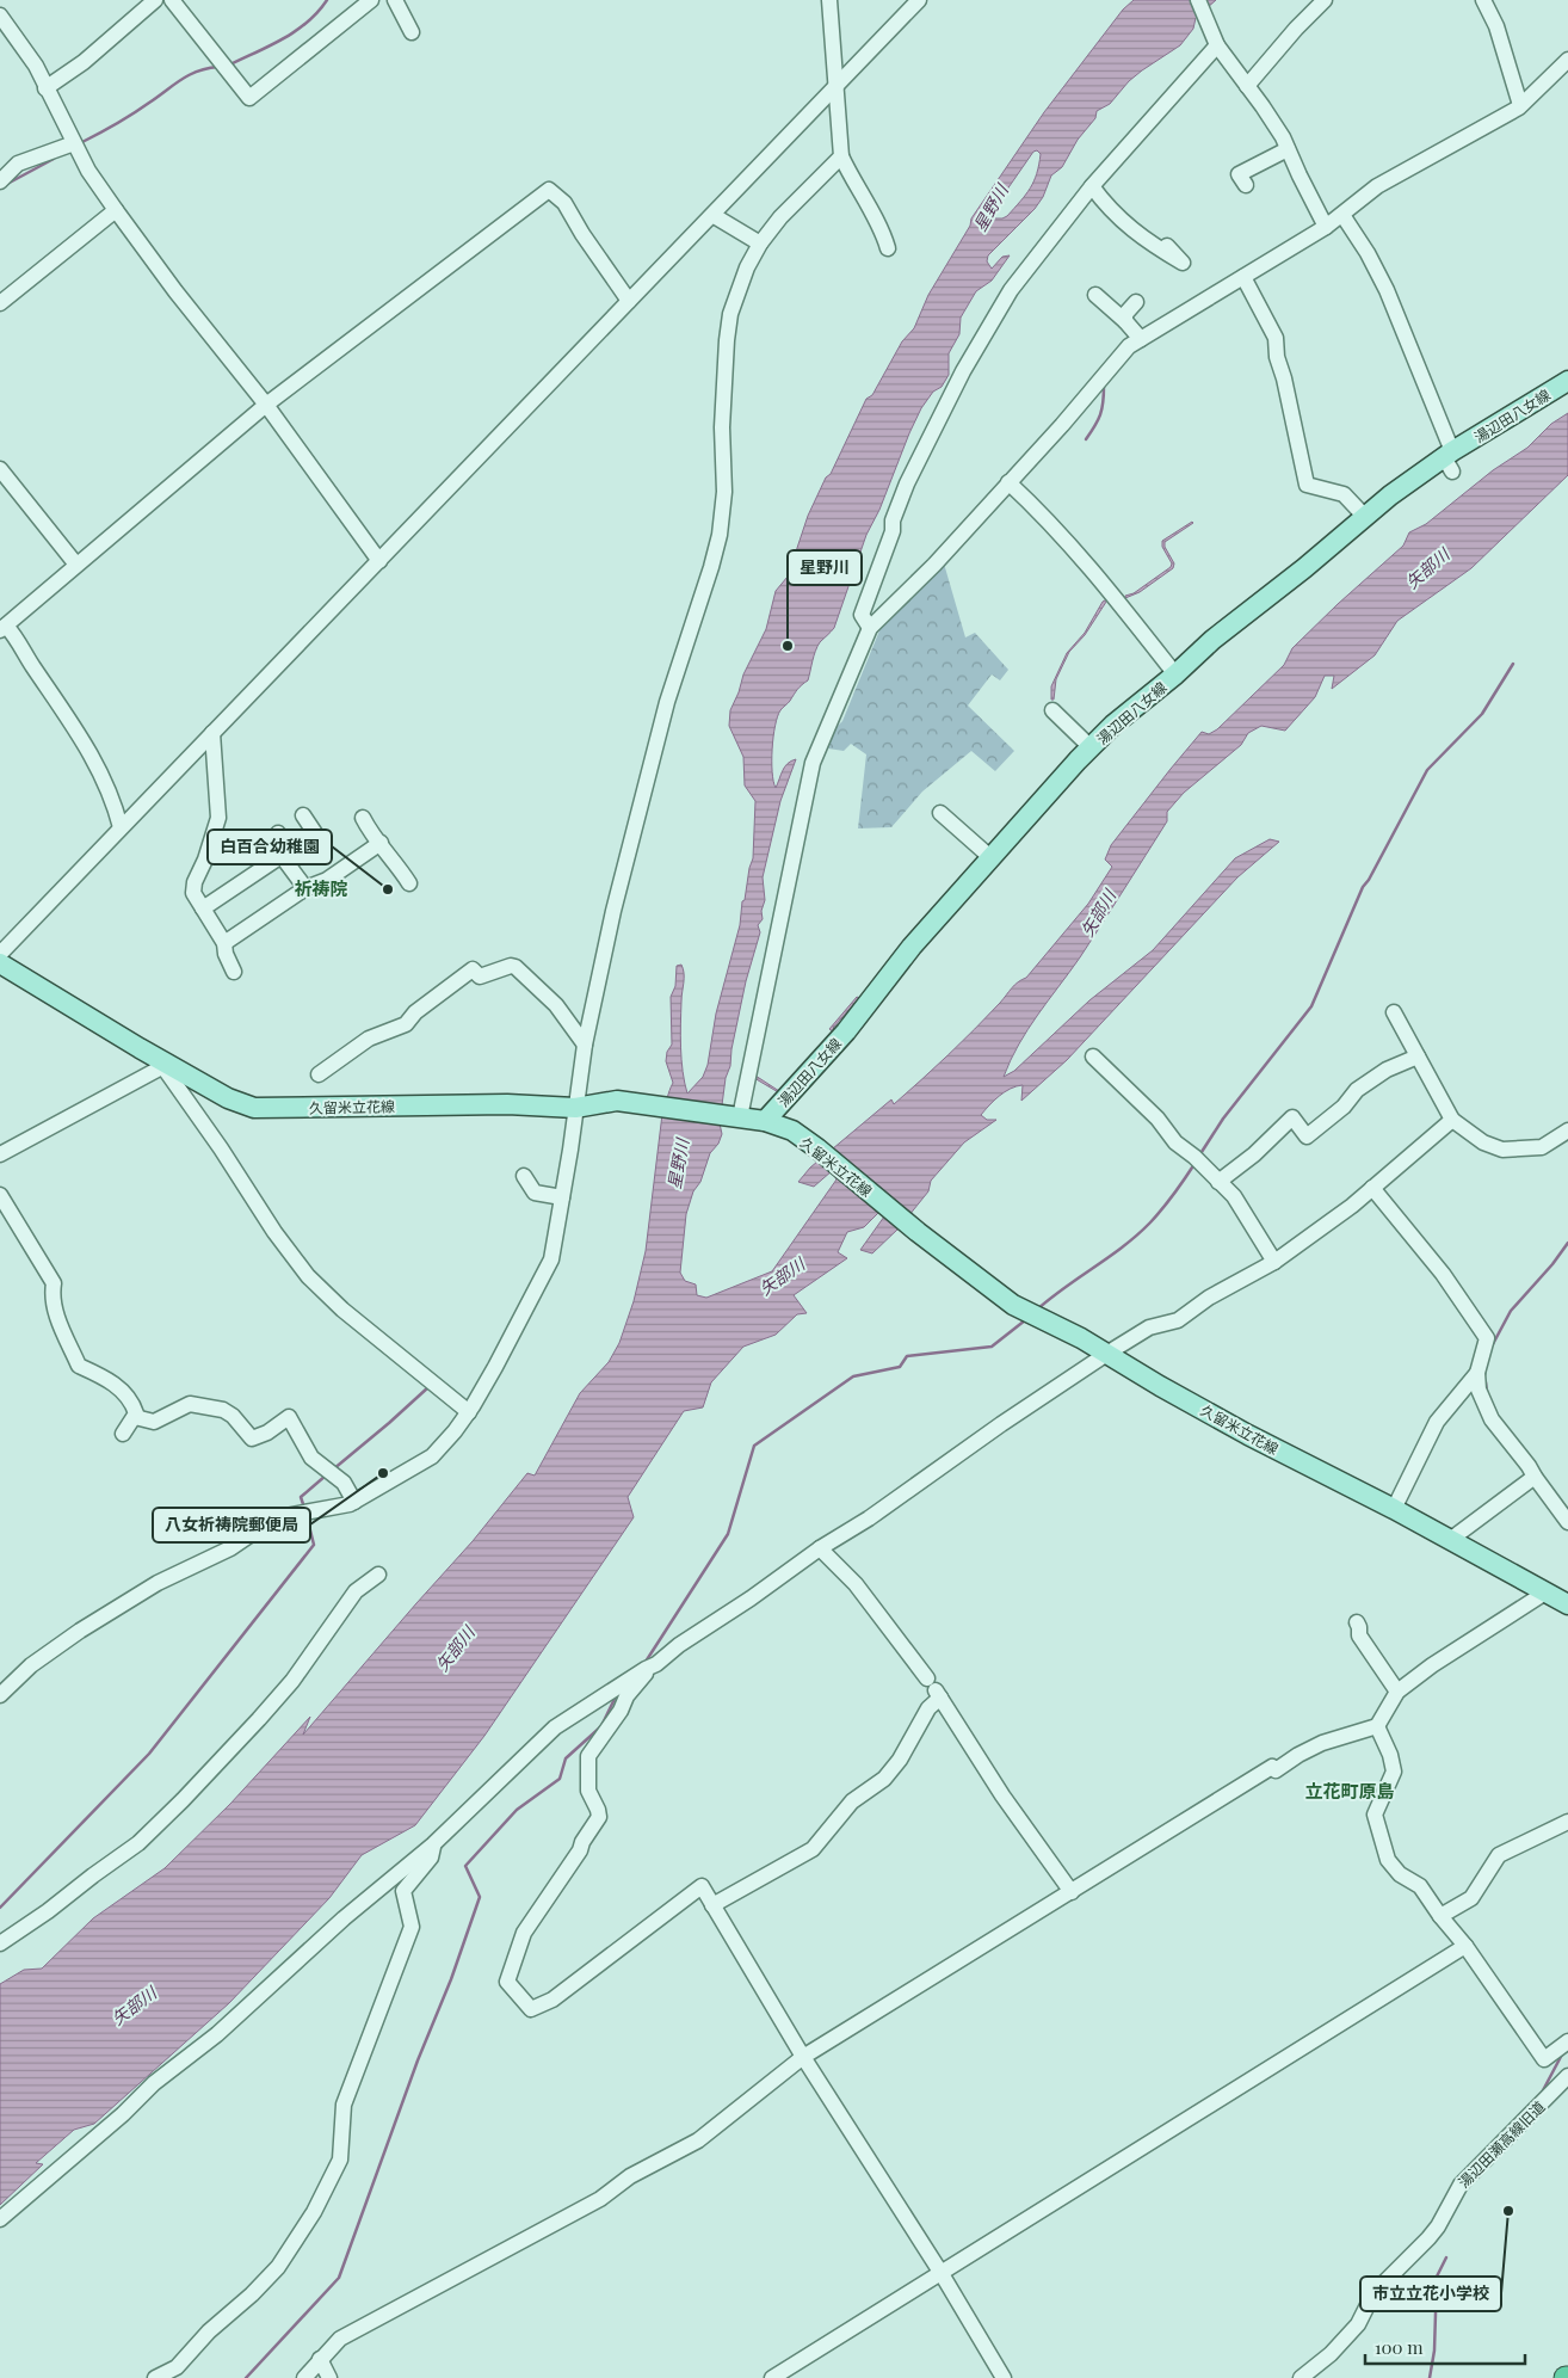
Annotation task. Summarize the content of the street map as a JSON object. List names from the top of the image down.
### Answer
{
  "streets": {
    "main road": ["湯辺田八女線", "久留米立花線"],
    "street": ["湯辺田瀬高線旧道"]
  },
  "crossings": [
    ["湯辺田八女線", "久留米立花線"]
  ],
  "districts": ["祈祷院", "立花町原島"],
  "water": ["星野川", "矢部川"],
  "places": [
    "星野川",
    "白百合幼稚園",
    "八女祈祷院郵便局",
    "市立立花小学校"
  ],
  "scale_bar": "100 m"
}
